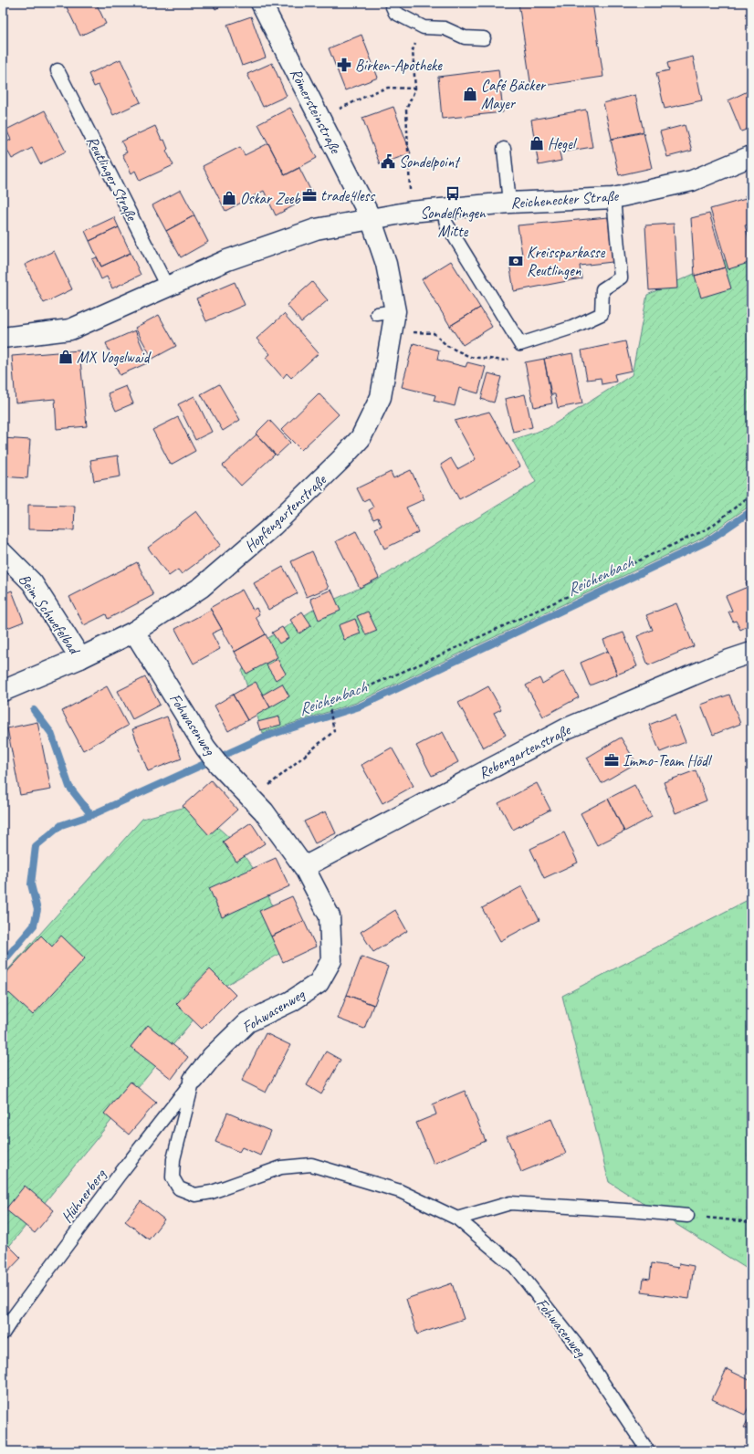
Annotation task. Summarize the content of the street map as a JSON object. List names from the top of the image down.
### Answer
{
  "streets": {
    "street": [
      "Römersteinstraße",
      "Reichenecker Straße",
      "Hopfengartenstraße",
      "Beim Schwefelbad",
      "Fohwasenweg",
      "Rebengartenstraße"
    ],
    "lane": ["Reutlinger Straße", "Hühnerberg"]
  },
  "crossings": [
    ["Römersteinstraße", "Reichenecker Straße"],
    ["Römersteinstraße", "Hopfengartenstraße"],
    ["Reichenecker Straße", "Hopfengartenstraße"],
    ["Hopfengartenstraße", "Beim Schwefelbad"],
    ["Hopfengartenstraße", "Fohwasenweg"],
    ["Fohwasenweg", "Rebengartenstraße"],
    ["Fohwasenweg", "Hühnerberg"]
  ],
  "water": ["Reichenbach"],
  "places": {
    "pharmacy": ["Birken-Apotheke"],
    "shop": [
      "Café Bäcker Mayer",
      "Hegel",
      "Oskar Zeeb",
      "MX Vogelwaid"
    ],
    "public building": ["Sondelpoint"],
    "bus stop": ["Sondelfingen Mitte"],
    "office": ["trade4less", "Immo-Team Hödl"],
    "bank": ["Kreissparkasse Reutlingen"]
  }
}
